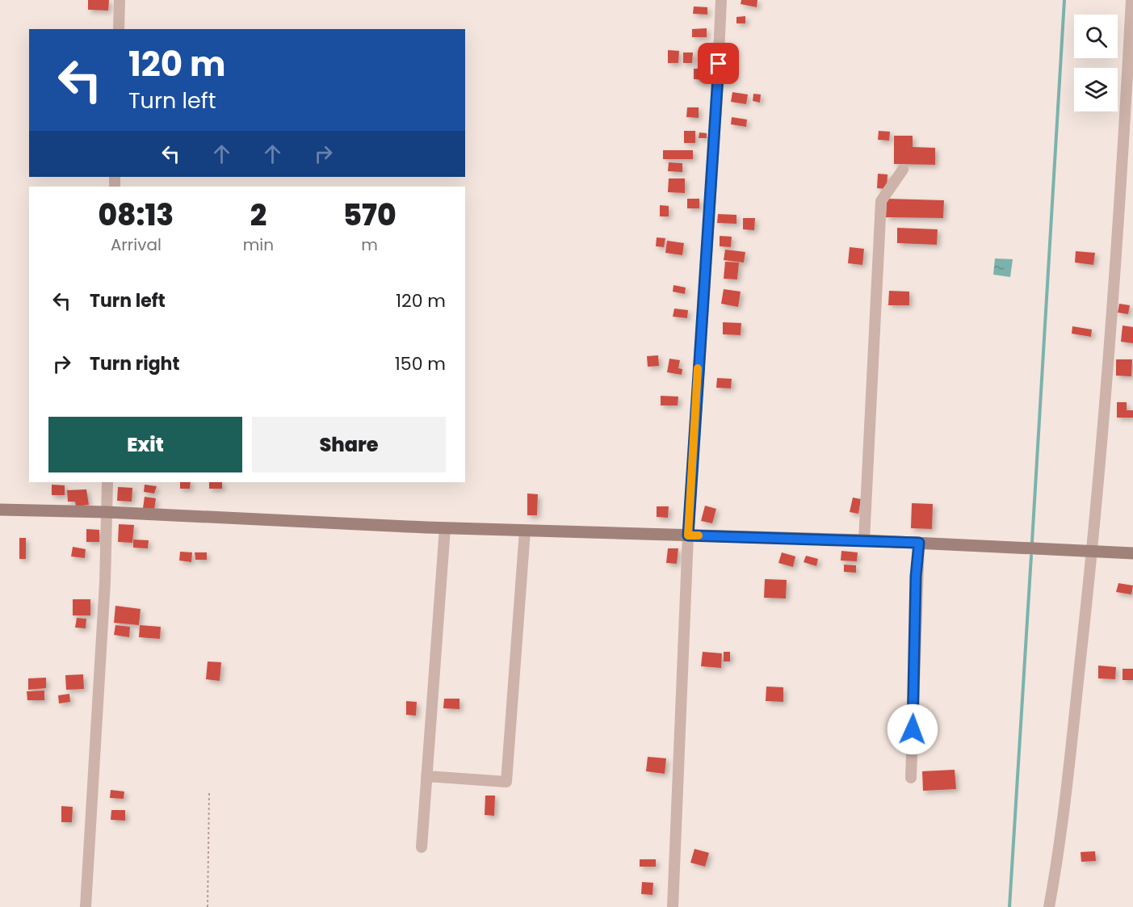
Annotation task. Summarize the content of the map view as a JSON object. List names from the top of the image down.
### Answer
{
  "page": {
    "turn": ["120 m", "Turn left"],
    "eta": [
      "08:13",
      "Arrival",
      "2",
      "min",
      "570",
      "m"
    ],
    "list": [
      {
        "name": "Turn left",
        "value": "120 m"
      },
      {
        "name": "Turn right",
        "value": "150 m"
      }
    ],
    "buttons": ["Exit", "Share"]
  }
}
